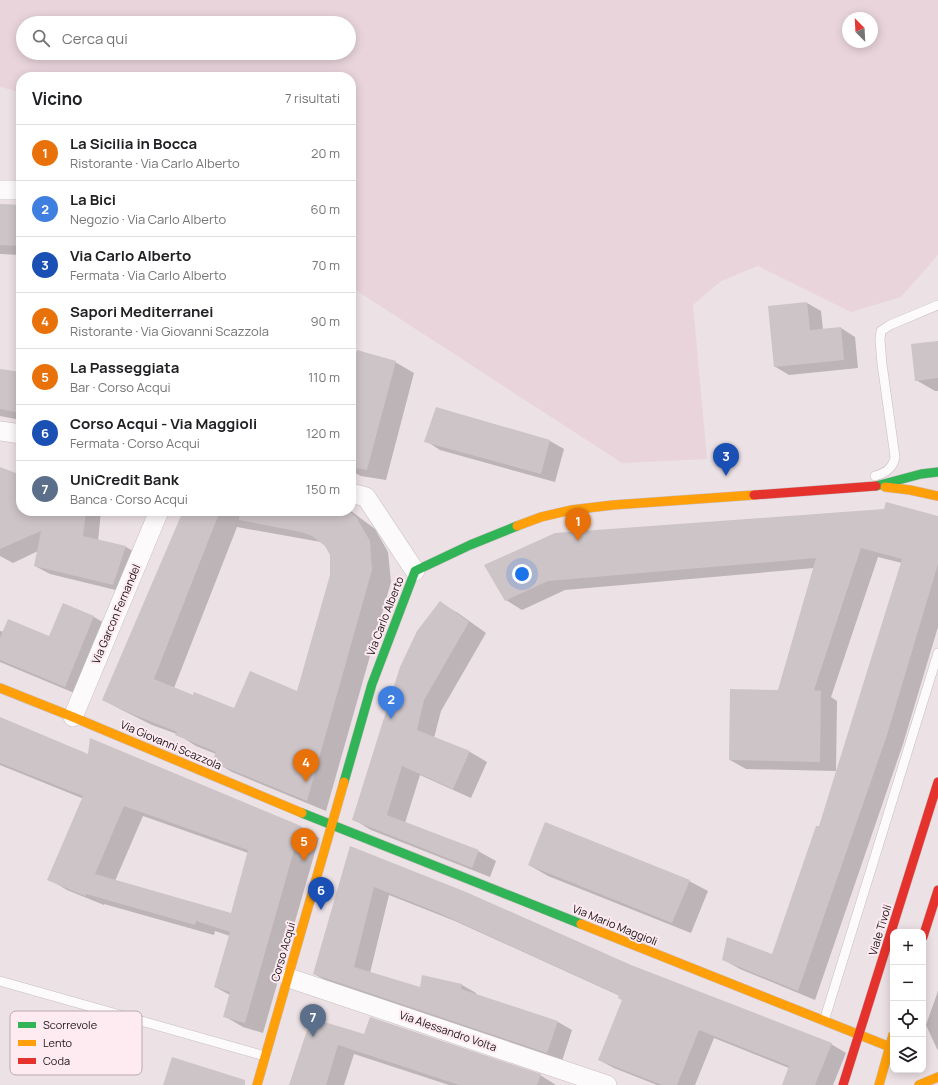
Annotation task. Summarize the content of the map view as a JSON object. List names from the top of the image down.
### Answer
{
  "streets": {
    "street": [
      "Via Garcon Fernandel",
      "Via Carlo Alberto",
      "Via Giovanni Scazzola",
      "Via Mario Maggioli",
      "Viale Tivoli",
      "Corso Acqui",
      "Via Alessandro Volta"
    ]
  },
  "crossings": [
    ["Via Garcon Fernandel", "Via Giovanni Scazzola"],
    ["Via Carlo Alberto", "Via Giovanni Scazzola"],
    ["Via Carlo Alberto", "Via Mario Maggioli"],
    ["Via Carlo Alberto", "Corso Acqui"],
    ["Via Giovanni Scazzola", "Via Mario Maggioli"],
    ["Via Giovanni Scazzola", "Corso Acqui"],
    ["Via Mario Maggioli", "Viale Tivoli"],
    ["Via Mario Maggioli", "Corso Acqui"],
    ["Corso Acqui", "Via Alessandro Volta"]
  ],
  "legend": ["Scorrevole", "Lento", "Coda"],
  "north": "top left",
  "page": {
    "search": "Cerca qui",
    "heading": ["Vicino", "7 risultati"],
    "list": [
      {
        "mark": "1",
        "name": "La Sicilia in Bocca",
        "note": "Ristorante · Via Carlo Alberto",
        "value": "20 m"
      },
      {
        "mark": "2",
        "name": "La Bici",
        "note": "Negozio · Via Carlo Alberto",
        "value": "60 m"
      },
      {
        "mark": "3",
        "name": "Via Carlo Alberto",
        "note": "Fermata · Via Carlo Alberto",
        "value": "70 m"
      },
      {
        "mark": "4",
        "name": "Sapori Mediterranei",
        "note": "Ristorante · Via Giovanni Scazzola",
        "value": "90 m"
      },
      {
        "mark": "5",
        "name": "La Passeggiata",
        "note": "Bar · Corso Acqui",
        "value": "110 m"
      },
      {
        "mark": "6",
        "name": "Corso Acqui - Via Maggioli",
        "note": "Fermata · Corso Acqui",
        "value": "120 m"
      },
      {
        "mark": "7",
        "name": "UniCredit Bank",
        "note": "Banca · Corso Acqui",
        "value": "150 m"
      }
    ],
    "pins": [
      "3",
      "1",
      "2",
      "4",
      "5",
      "6",
      "7"
    ],
    "map_buttons": ["+", "−"]
  }
}
